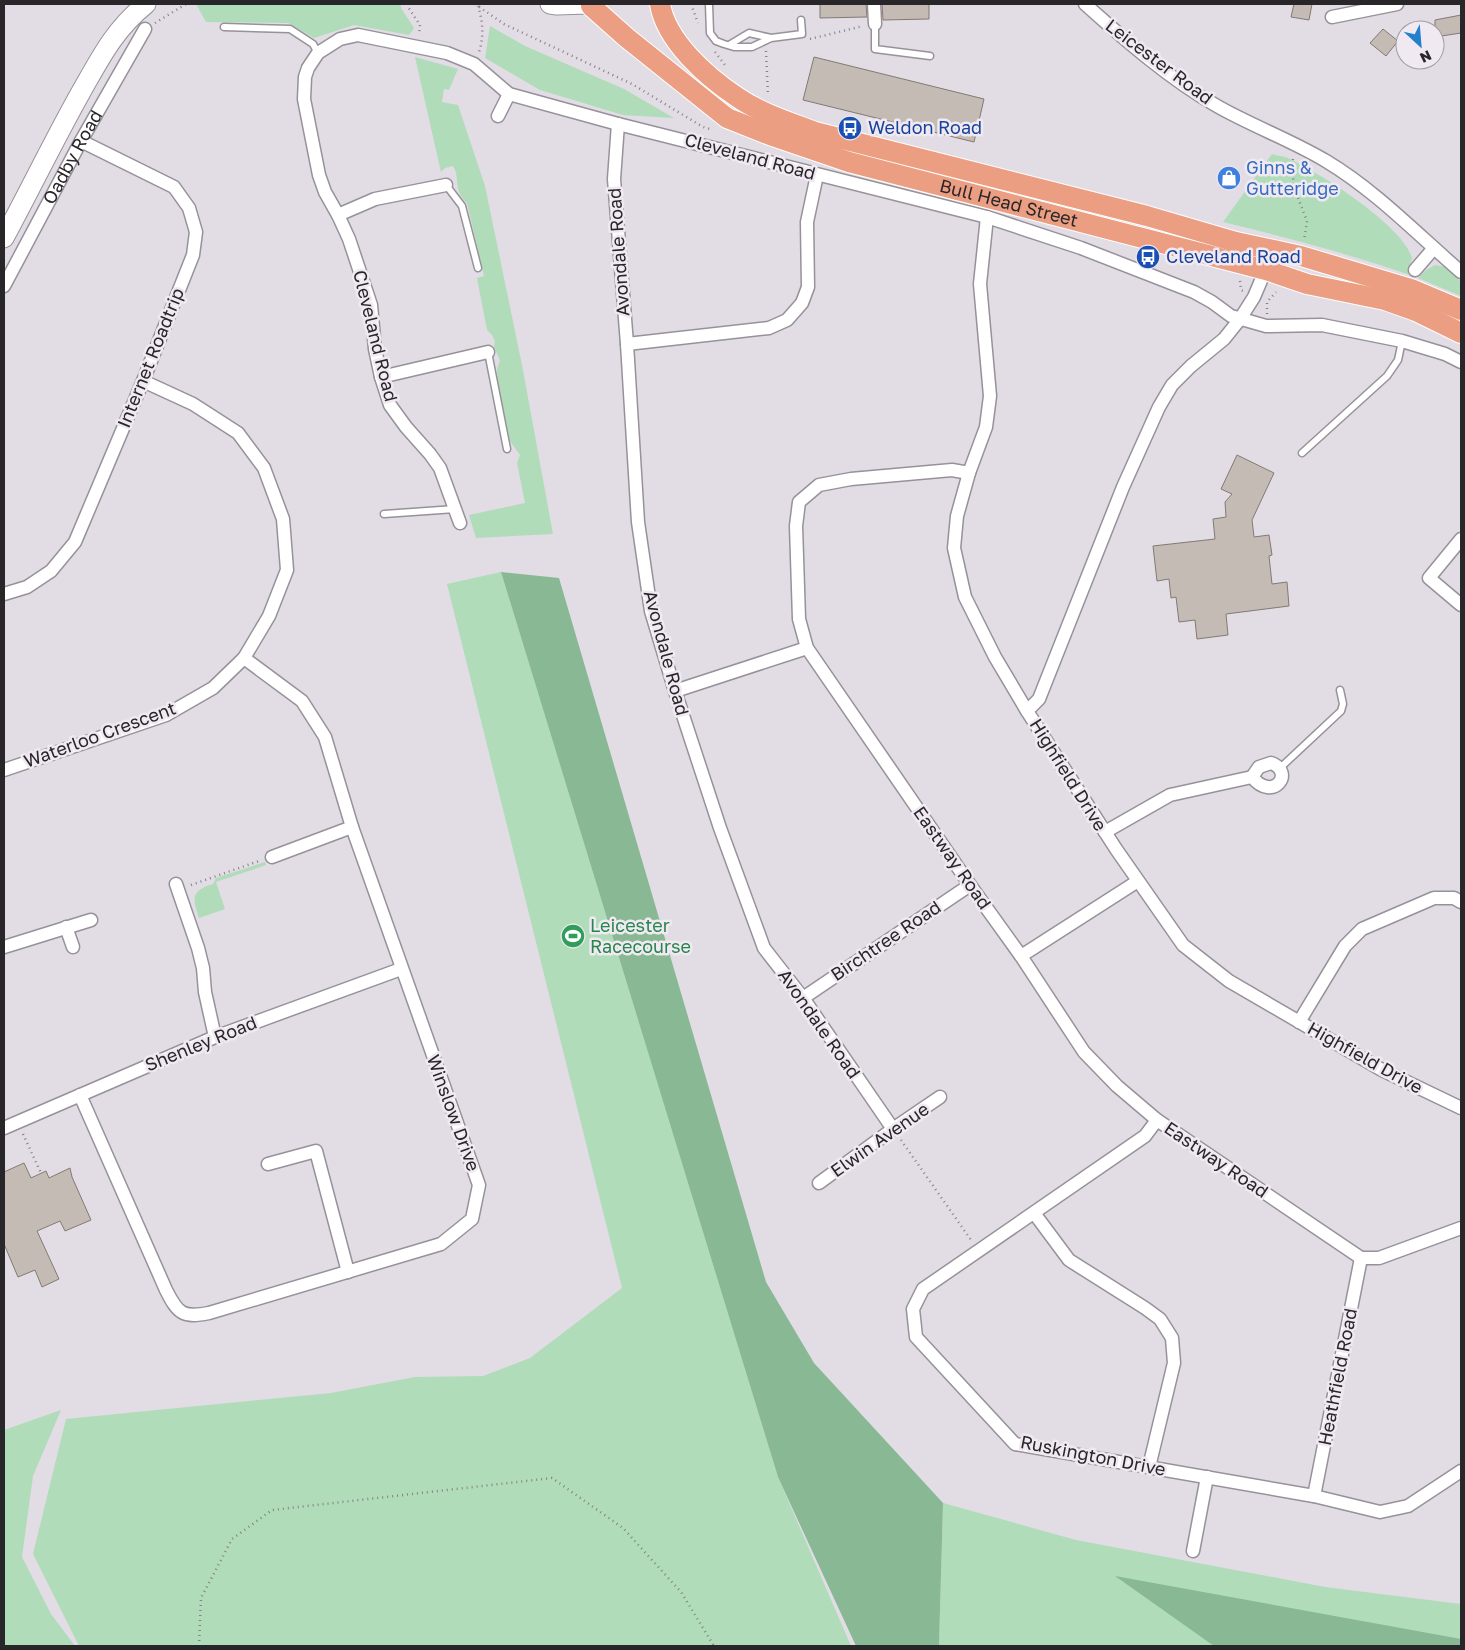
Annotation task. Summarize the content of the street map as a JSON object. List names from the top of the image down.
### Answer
{
  "streets": {
    "main road": ["Oadby Road", "Bull Head Street"],
    "street": [
      "Leicester Road",
      "Cleveland Road",
      "Avondale Road",
      "Internet Roadtrip",
      "Waterloo Crescent",
      "Highfield Drive",
      "Eastway Road",
      "Birchtree Road",
      "Shenley Road",
      "Winslow Drive",
      "Elwin Avenue",
      "Heathfield Road",
      "Ruskington Drive"
    ]
  },
  "crossings": [
    ["Oadby Road", "Internet Roadtrip"],
    ["Cleveland Road", "Avondale Road"],
    ["Cleveland Road", "Highfield Drive"],
    ["Bull Head Street", "Highfield Drive"],
    ["Avondale Road", "Birchtree Road"],
    ["Avondale Road", "Elwin Avenue"],
    ["Internet Roadtrip", "Waterloo Crescent"],
    ["Waterloo Crescent", "Winslow Drive"],
    ["Eastway Road", "Birchtree Road"],
    ["Eastway Road", "Heathfield Road"],
    ["Eastway Road", "Ruskington Drive"],
    ["Shenley Road", "Winslow Drive"],
    ["Heathfield Road", "Ruskington Drive"]
  ],
  "places": {
    "bus stop": ["Weldon Road", "Cleveland Road"],
    "shop": ["Ginns & Gutteridge"],
    "sports": ["Leicester Racecourse"]
  },
  "north": "bottom right"
}
